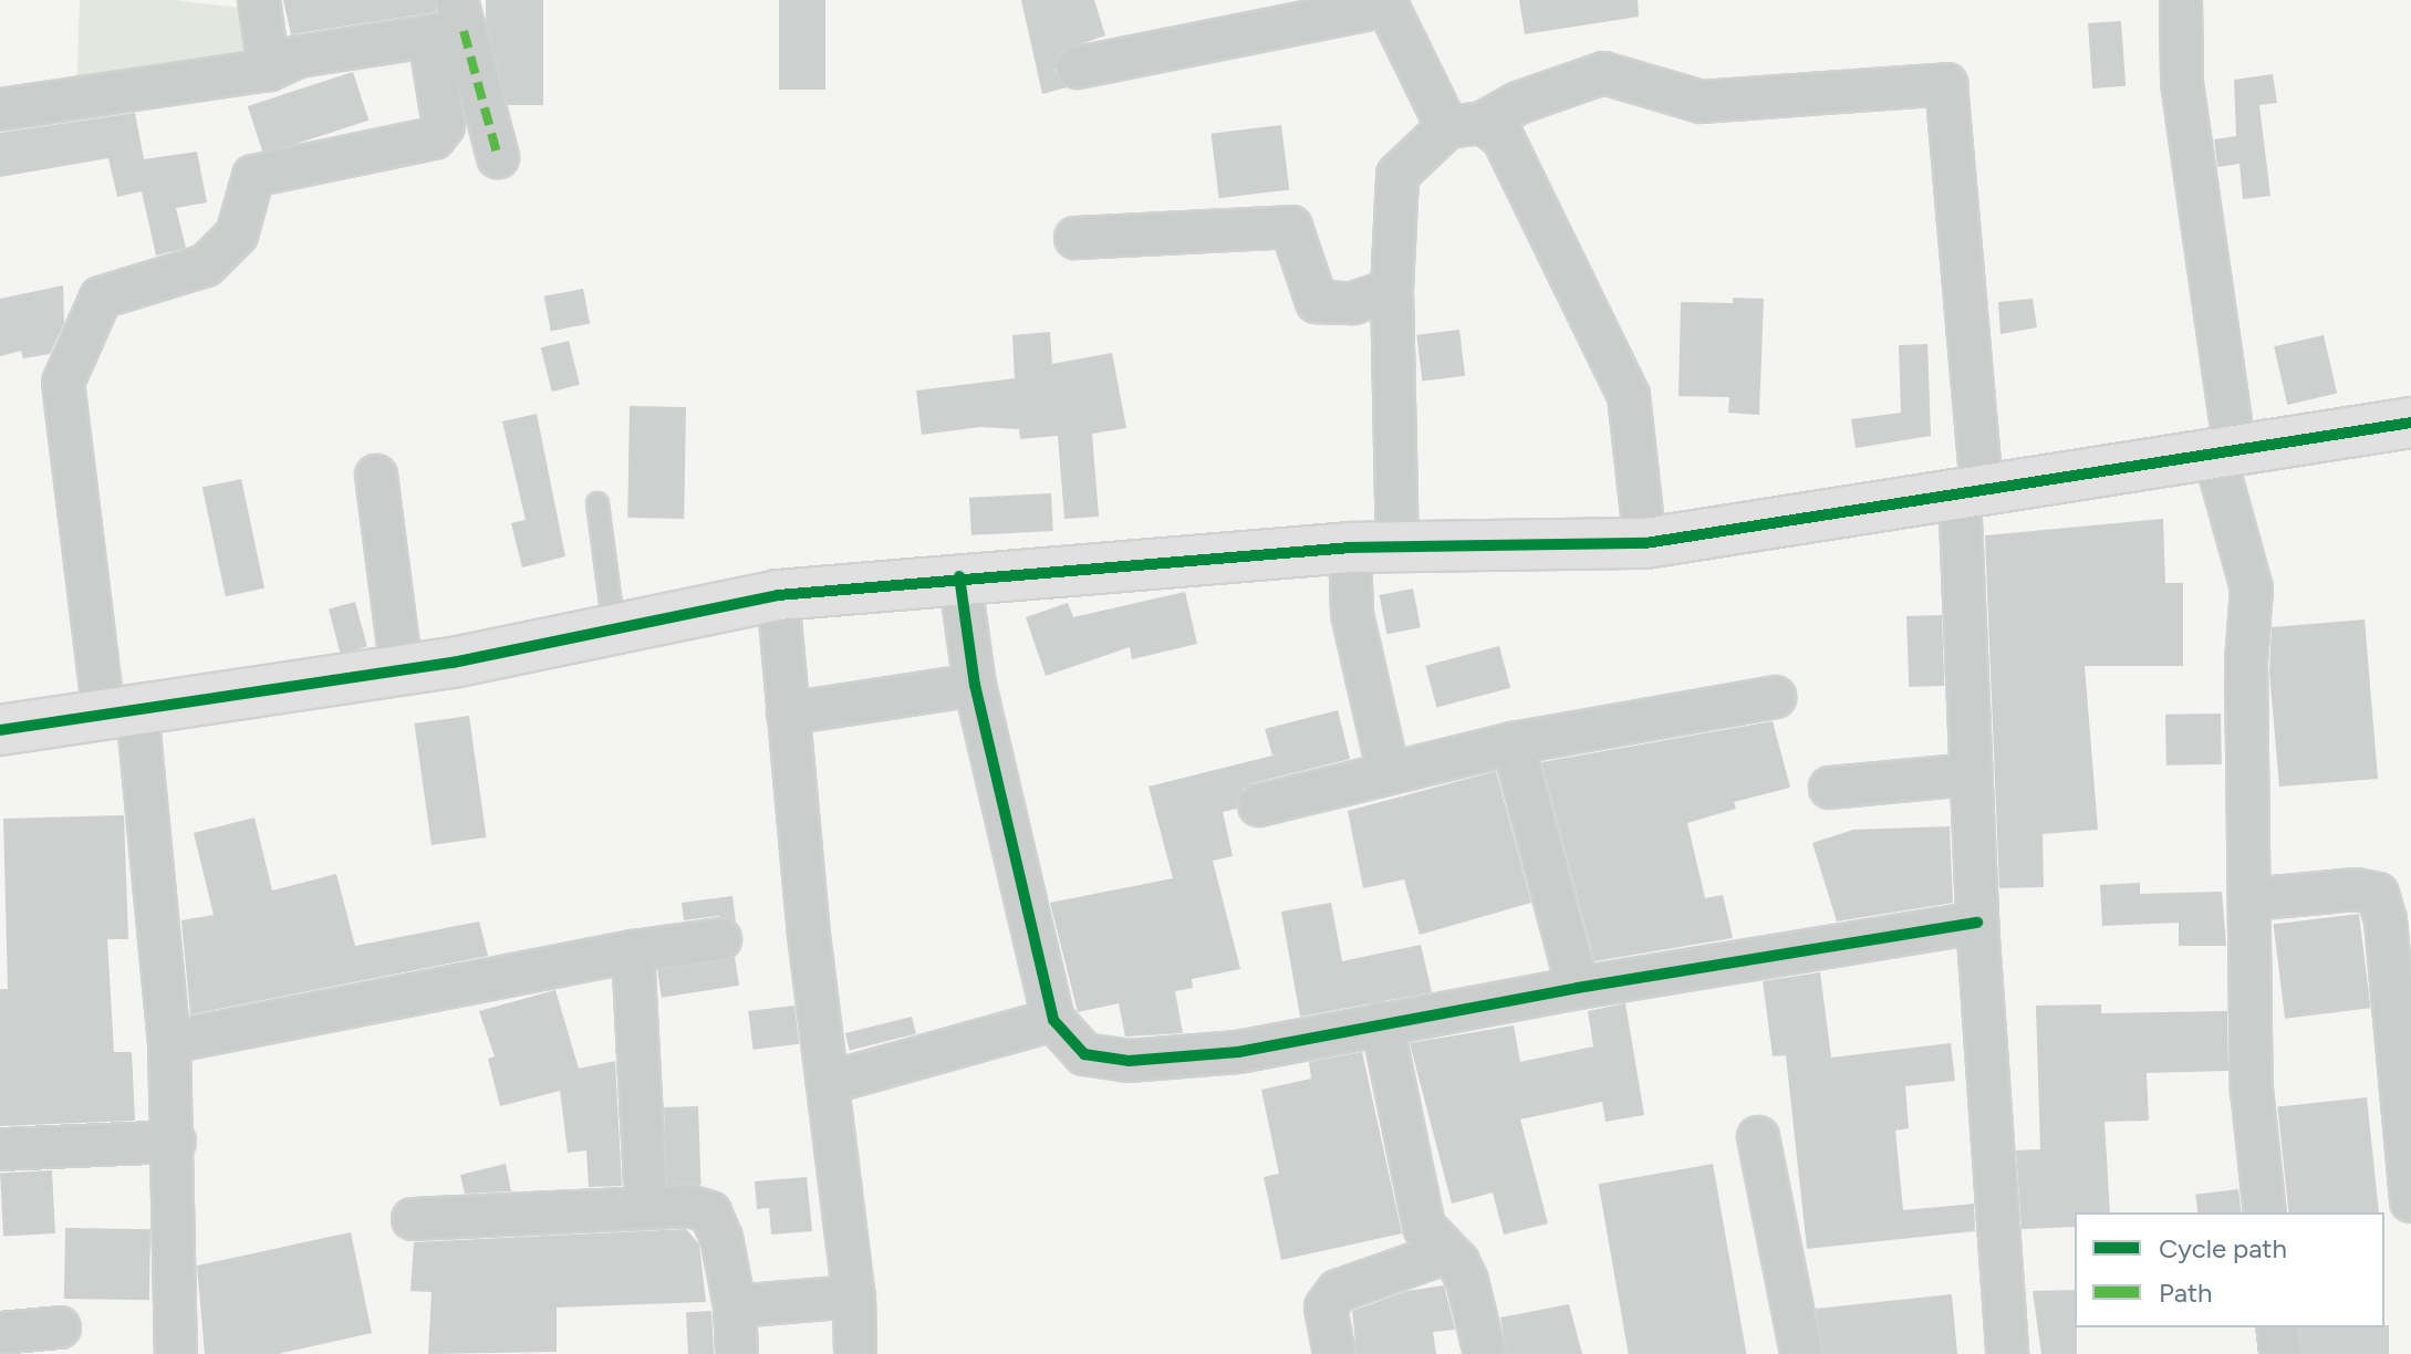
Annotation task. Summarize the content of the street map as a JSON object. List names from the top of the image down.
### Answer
{
  "legend": ["Cycle path", "Path"]
}
